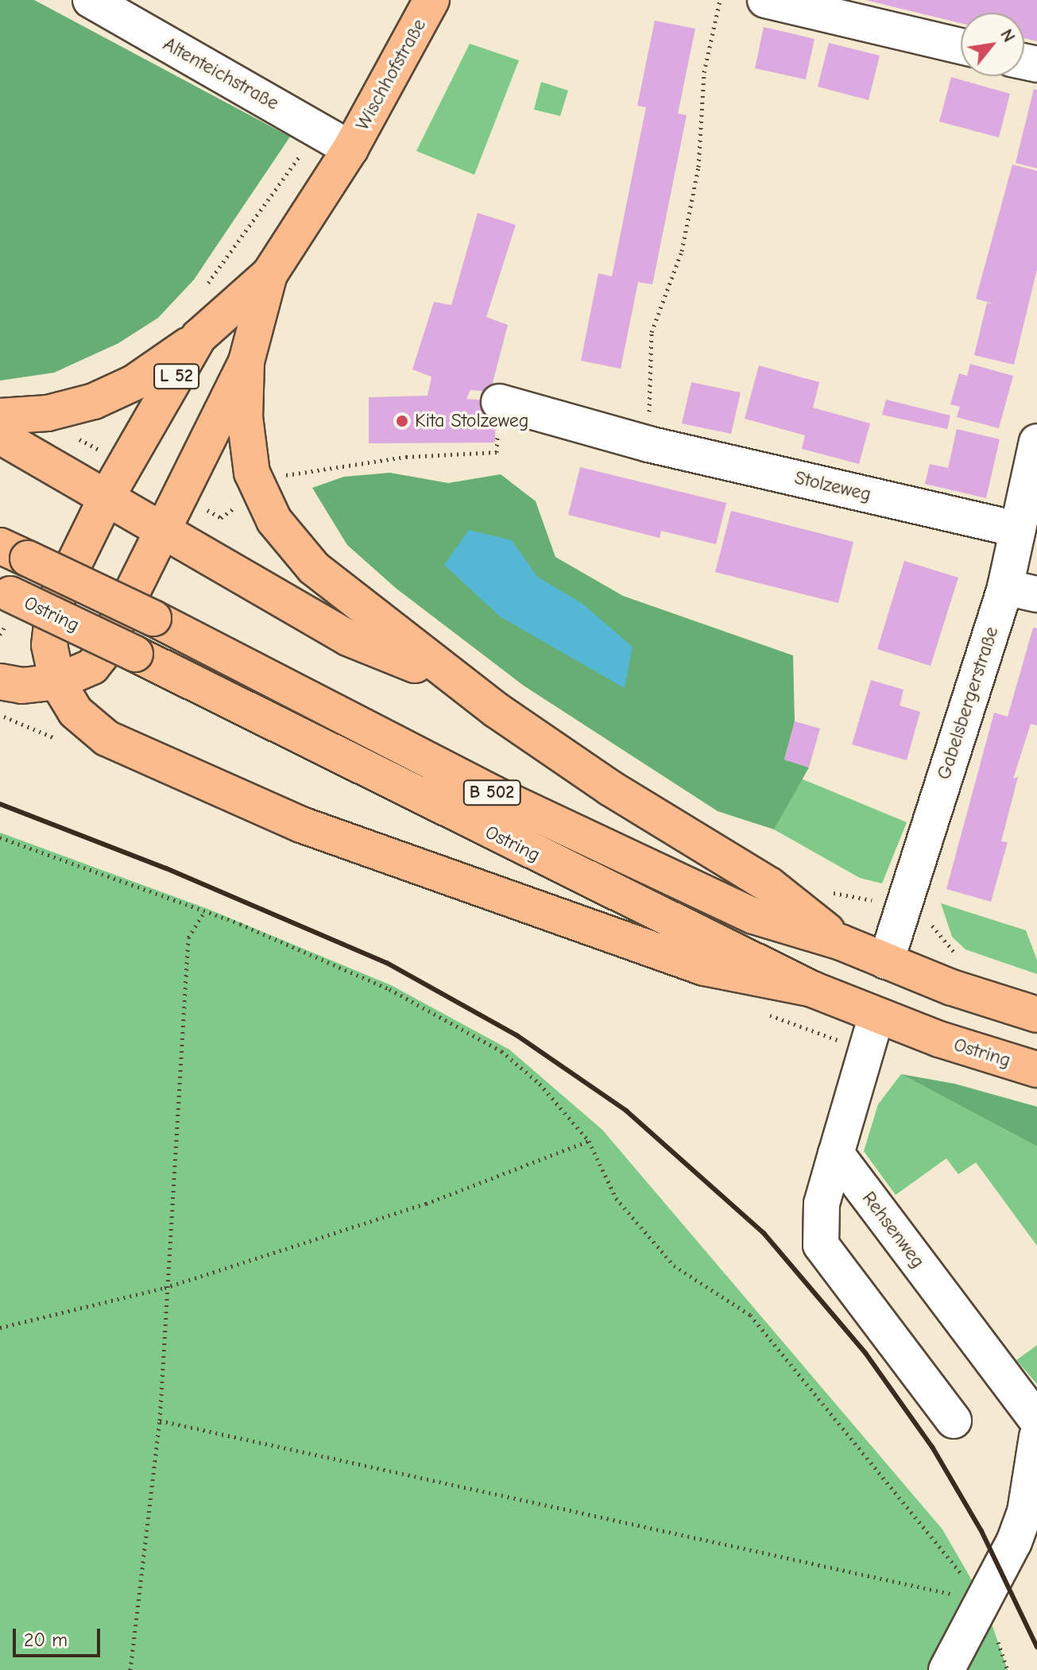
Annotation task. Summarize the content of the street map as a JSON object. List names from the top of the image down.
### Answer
{
  "streets": {
    "main road": [
      "Wischhofstraße",
      "L 52",
      "Ostring",
      "B 502"
    ],
    "street": [
      "Altenteichstraße",
      "Stolzeweg",
      "Gabelsbergerstraße",
      "Rehsenweg"
    ]
  },
  "crossings": [
    ["Altenteichstraße", "Wischhofstraße"],
    ["Altenteichstraße", "L 52"],
    ["Wischhofstraße", "L 52"],
    ["Stolzeweg", "Gabelsbergerstraße"],
    ["Ostring", "Gabelsbergerstraße"]
  ],
  "places": ["Kita Stolzeweg"],
  "scale_bar": "20 m",
  "north": "top right"
}
